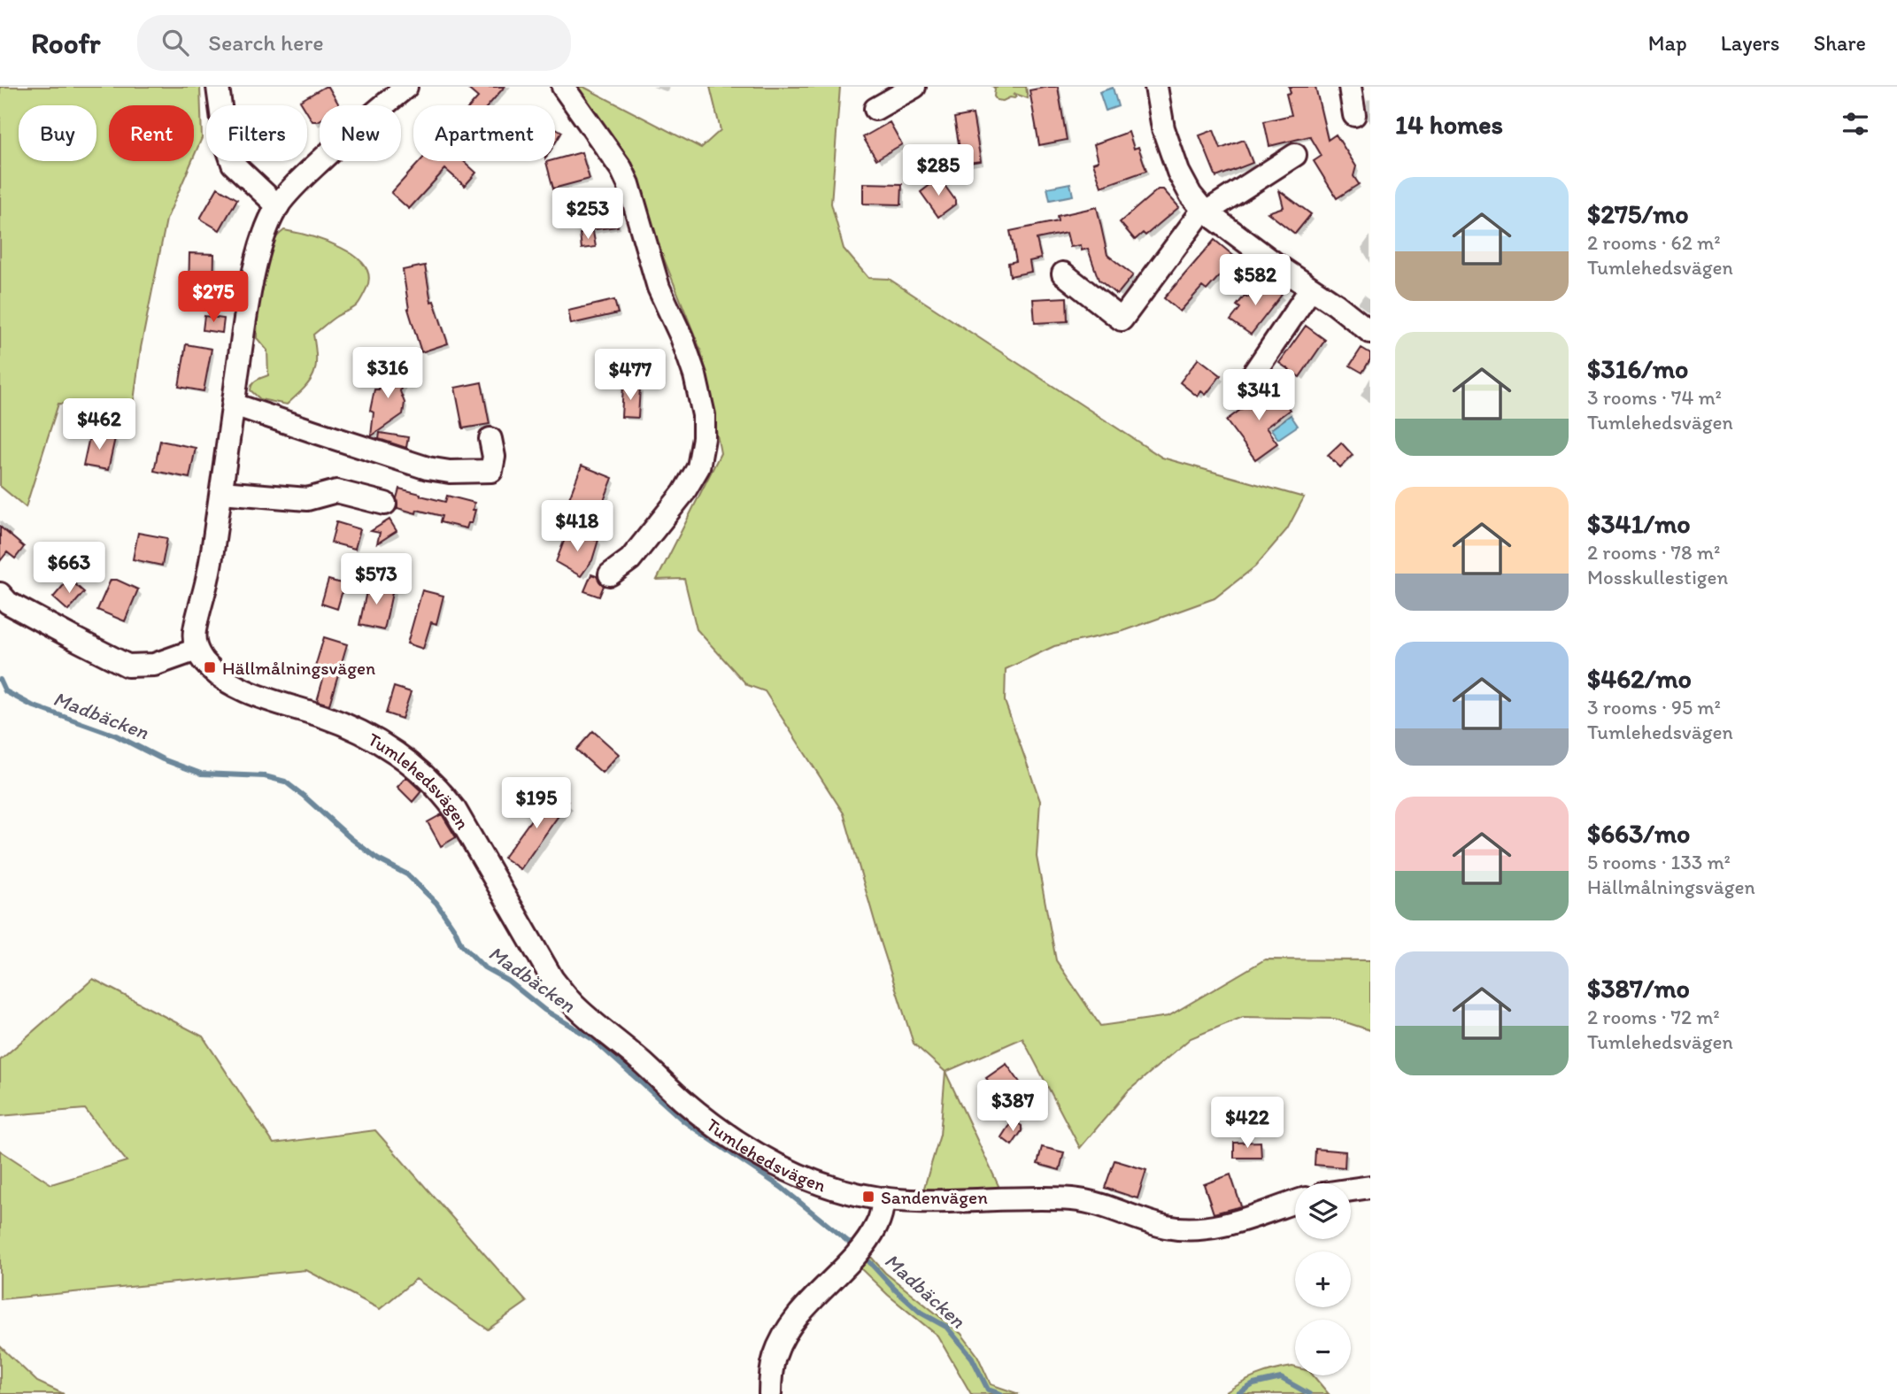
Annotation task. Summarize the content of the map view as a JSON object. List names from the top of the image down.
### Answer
{
  "streets": {
    "street": ["Tumlehedsvägen"]
  },
  "water": ["Madbäcken"],
  "places": {
    "transit": ["Hällmålningsvägen", "Sandenvägen"]
  },
  "page": {
    "header": "Roofr",
    "search": "Search here",
    "nav": ["Map", "Layers", "Share"],
    "heading": "14 homes",
    "chip": [
      "Buy",
      "Rent",
      "Filters",
      "New",
      "Apartment"
    ],
    "price": [
      "$285",
      "$253",
      "$582",
      "$275",
      "$316",
      "$477",
      "$341",
      "$462",
      "$418",
      "$663",
      "$573",
      "$195",
      "$387",
      "$422"
    ],
    "list": [
      {
        "name": "$275/mo",
        "note": "2 rooms · 62 m² · Tumlehedsvägen"
      },
      {
        "name": "$316/mo",
        "note": "3 rooms · 74 m² · Tumlehedsvägen"
      },
      {
        "name": "$341/mo",
        "note": "2 rooms · 78 m² · Mosskullestigen"
      },
      {
        "name": "$462/mo",
        "note": "3 rooms · 95 m² · Tumlehedsvägen"
      },
      {
        "name": "$663/mo",
        "note": "5 rooms · 133 m² · Hällmålningsvägen"
      },
      {
        "name": "$387/mo",
        "note": "2 rooms · 72 m² · Tumlehedsvägen"
      }
    ],
    "map_buttons": ["+", "−"]
  }
}
